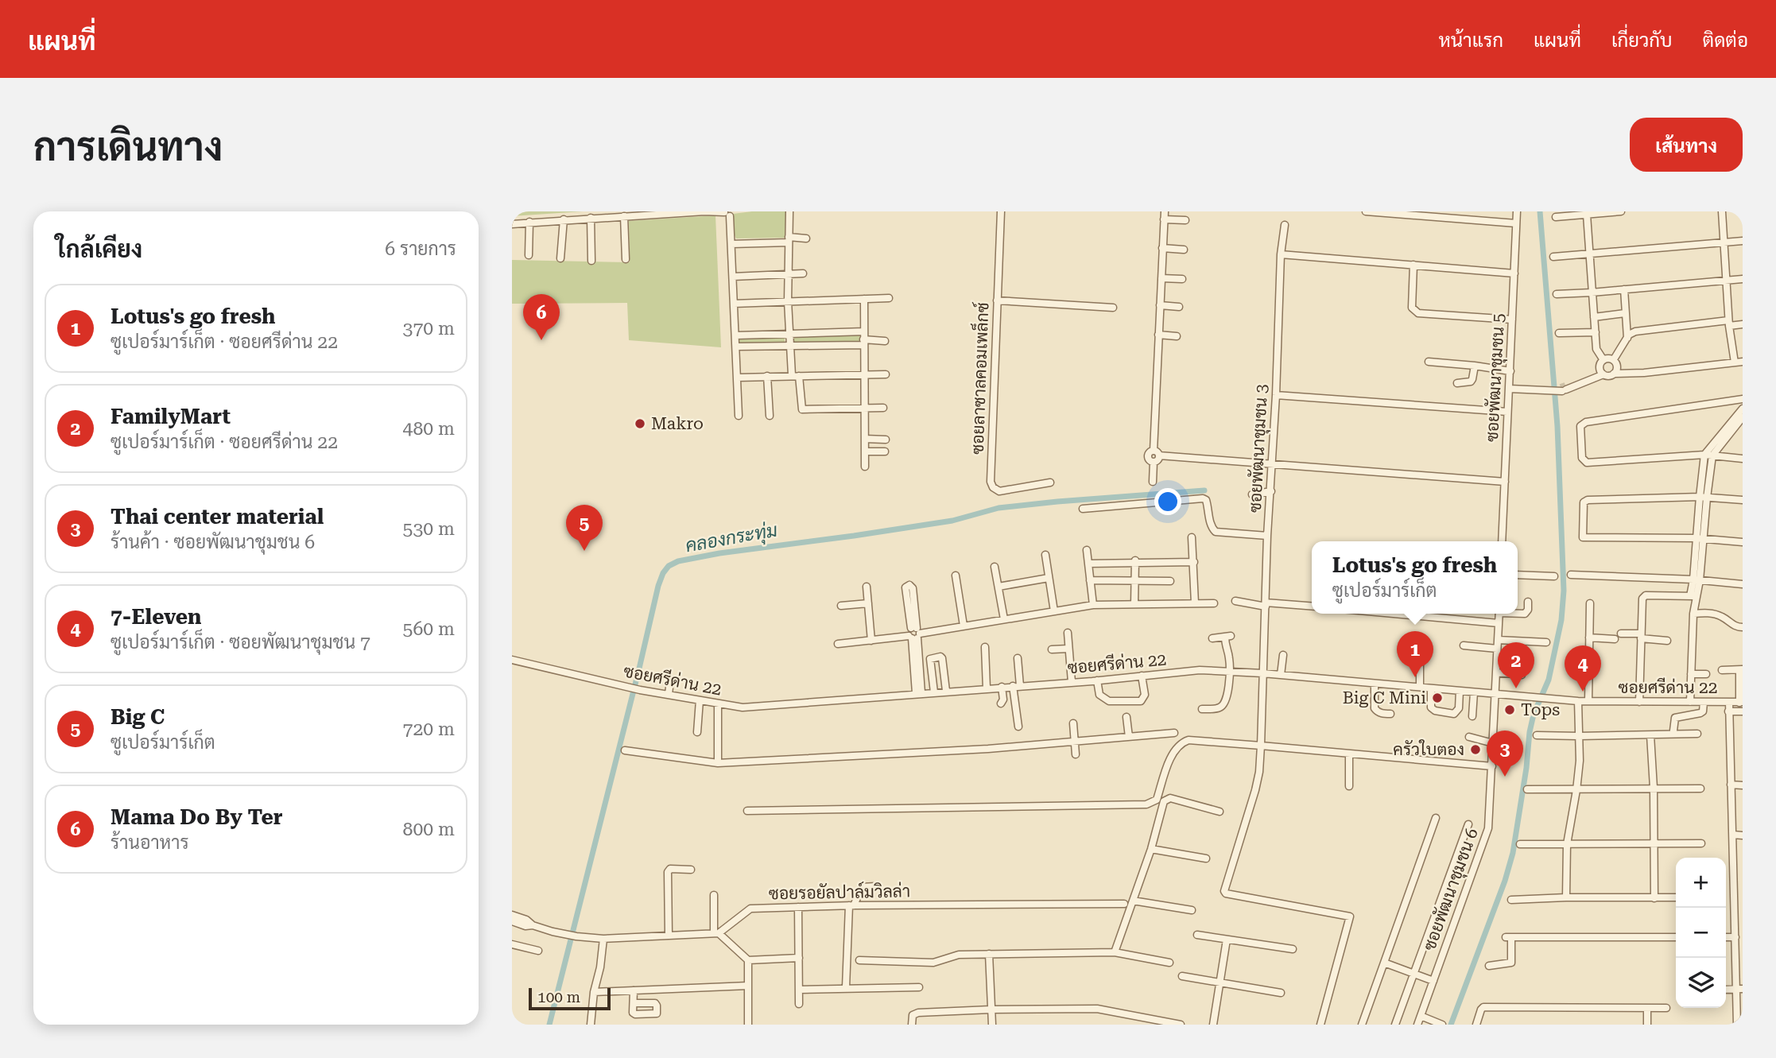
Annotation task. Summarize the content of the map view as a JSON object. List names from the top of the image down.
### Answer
{
  "streets": {
    "street": [
      "ซอยพัฒนาชุมชน 5",
      "ซอยลาซาลคอมเพล็กซ์",
      "ซอยพัฒนาชุมชน 3",
      "ซอยศรีด่าน 22",
      "ซอยพัฒนาชุมชน 6",
      "ซอยรอยัลปาล์มวิลล่า"
    ]
  },
  "crossings": [
    ["ซอยพัฒนาชุมชน 3", "ซอยศรีด่าน 22"],
    ["ซอยศรีด่าน 22", "ซอยพัฒนาชุมชน 6"]
  ],
  "water": ["คลองกระทุ่ม"],
  "places": [
    "Makro",
    "Big C Mini",
    "Tops",
    "ครัวใบตอง"
  ],
  "scale_bar": "100 m",
  "page": {
    "header": "แผนที่",
    "nav": [
      "หน้าแรก",
      "แผนที่",
      "เกี่ยวกับ",
      "ติดต่อ"
    ],
    "buttons": "เส้นทาง",
    "title": "การเดินทาง",
    "heading": ["ใกล้เคียง", "6 รายการ"],
    "list": [
      {
        "mark": "1",
        "name": "Lotus's go fresh",
        "note": "ซูเปอร์มาร์เก็ต · ซอยศรีด่าน 22",
        "value": "370 m"
      },
      {
        "mark": "2",
        "name": "FamilyMart",
        "note": "ซูเปอร์มาร์เก็ต · ซอยศรีด่าน 22",
        "value": "480 m"
      },
      {
        "mark": "3",
        "name": "Thai center material",
        "note": "ร้านค้า · ซอยพัฒนาชุมชน 6",
        "value": "530 m"
      },
      {
        "mark": "4",
        "name": "7-Eleven",
        "note": "ซูเปอร์มาร์เก็ต · ซอยพัฒนาชุมชน 7",
        "value": "560 m"
      },
      {
        "mark": "5",
        "name": "Big C",
        "note": "ซูเปอร์มาร์เก็ต",
        "value": "720 m"
      },
      {
        "mark": "6",
        "name": "Mama Do By Ter",
        "note": "ร้านอาหาร",
        "value": "800 m"
      }
    ],
    "pins": [
      "6",
      "5",
      "1",
      "2",
      "4",
      "3"
    ],
    "popup": ["Lotus's go fresh", "ซูเปอร์มาร์เก็ต"],
    "map_buttons": ["+", "−"],
    "scale": "100 m"
  }
}
